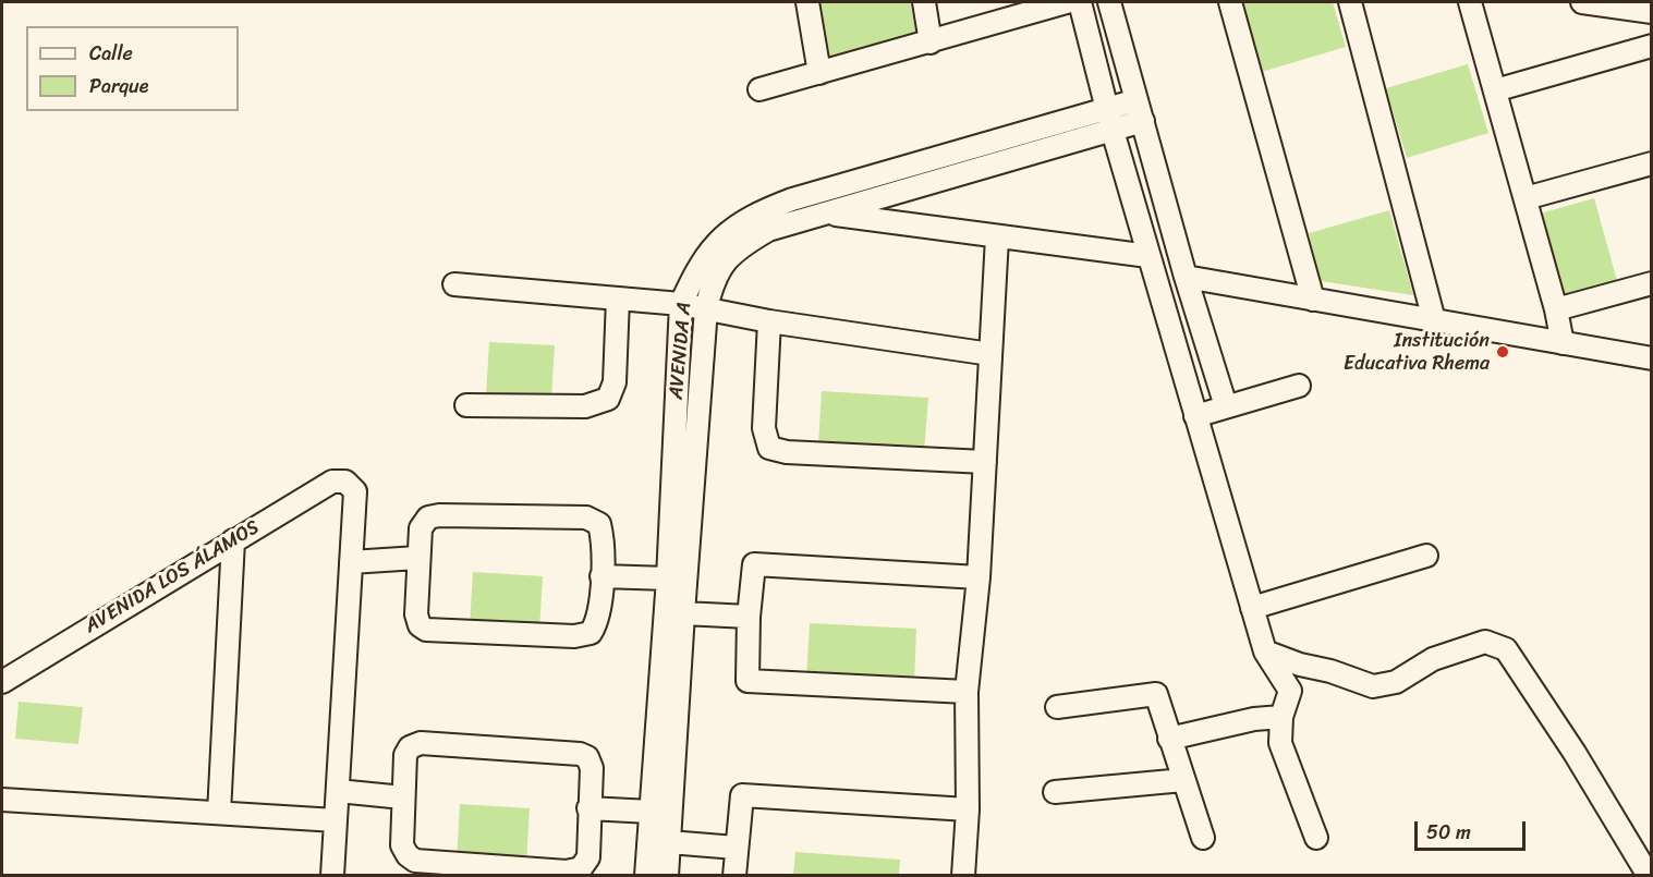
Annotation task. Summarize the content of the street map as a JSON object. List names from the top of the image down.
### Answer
{
  "streets": {
    "street": ["AVENIDA A", "AVENIDA LOS ÁLAMOS"]
  },
  "places": ["Institución Educativa Rhema"],
  "legend": ["Calle", "Parque"],
  "scale_bar": "50 m"
}
